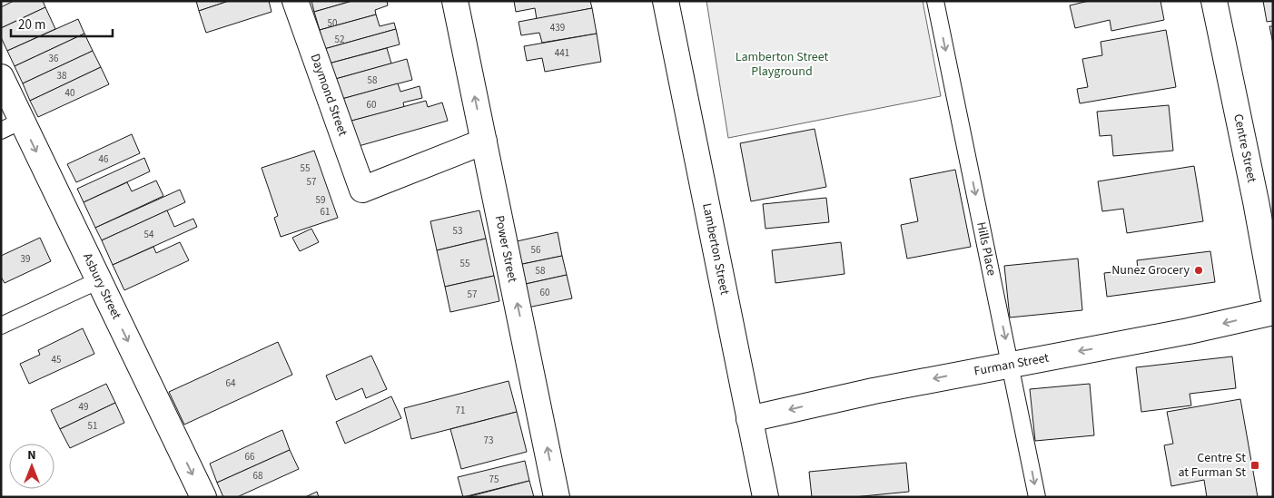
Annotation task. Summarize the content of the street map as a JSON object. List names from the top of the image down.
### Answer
{
  "streets": {
    "street": [
      "Daymond Street",
      "Centre Street",
      "Power Street",
      "Lamberton Street",
      "Asbury Street",
      "Furman Street"
    ],
    "lane": ["Hills Place"]
  },
  "crossings": [
    ["Daymond Street", "Power Street"],
    ["Hills Place", "Furman Street"],
    ["Lamberton Street", "Furman Street"]
  ],
  "one_way": [
    "Power Street",
    "Hills Place",
    "Asbury Street",
    "Furman Street"
  ],
  "parks": ["Lamberton Street Playground"],
  "places": {
    "other": ["Nunez Grocery"],
    "transit": ["Centre St at Furman St"]
  },
  "house_numbers": [
    "50",
    "439",
    "52",
    "441",
    "36",
    "38",
    "58",
    "40",
    "60",
    "46",
    "55",
    "57",
    "59",
    "61",
    "53",
    "54",
    "56",
    "39",
    "55",
    "58",
    "60",
    "57",
    "45",
    "64",
    "49",
    "71",
    "51",
    "73",
    "66",
    "68",
    "75"
  ],
  "scale_bar": "20 m",
  "north": "top"
}
